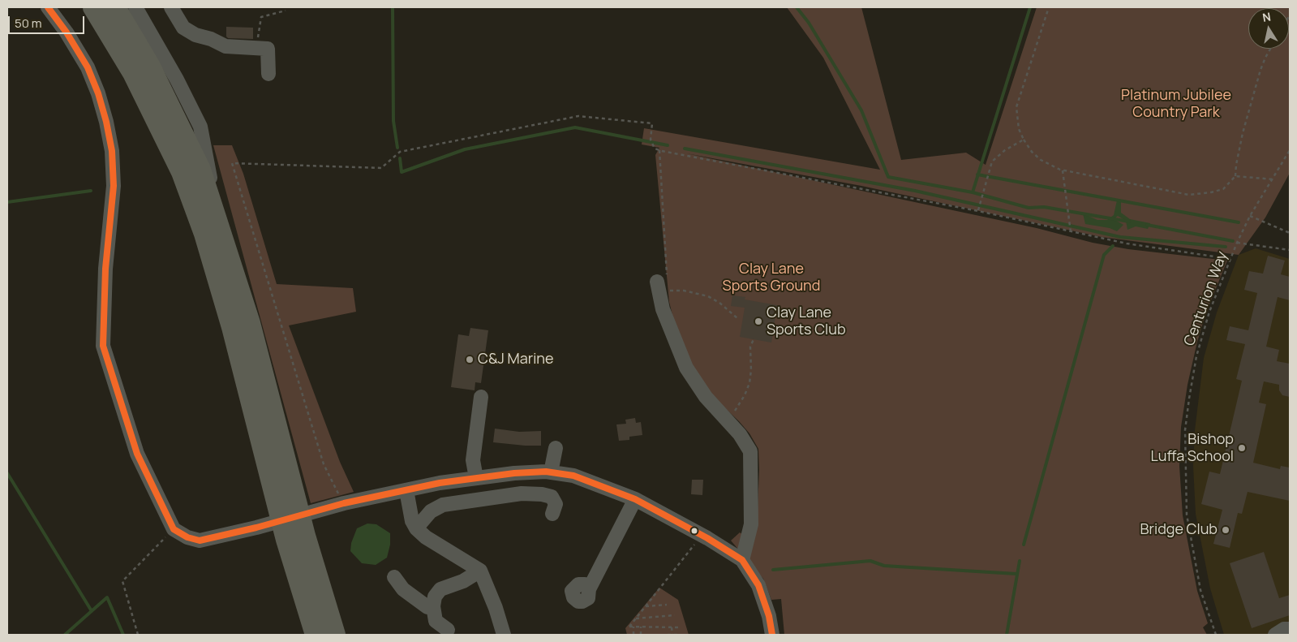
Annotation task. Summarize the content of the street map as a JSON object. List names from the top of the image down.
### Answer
{
  "streets": {
    "path": ["Centurion Way"]
  },
  "parks": ["Platinum Jubilee Country Park", "Clay Lane Sports Ground"],
  "places": [
    "Clay Lane Sports Club",
    "C&J Marine",
    "Bishop Luffa School",
    "Bridge Club"
  ],
  "scale_bar": "50 m",
  "north": "top"
}
